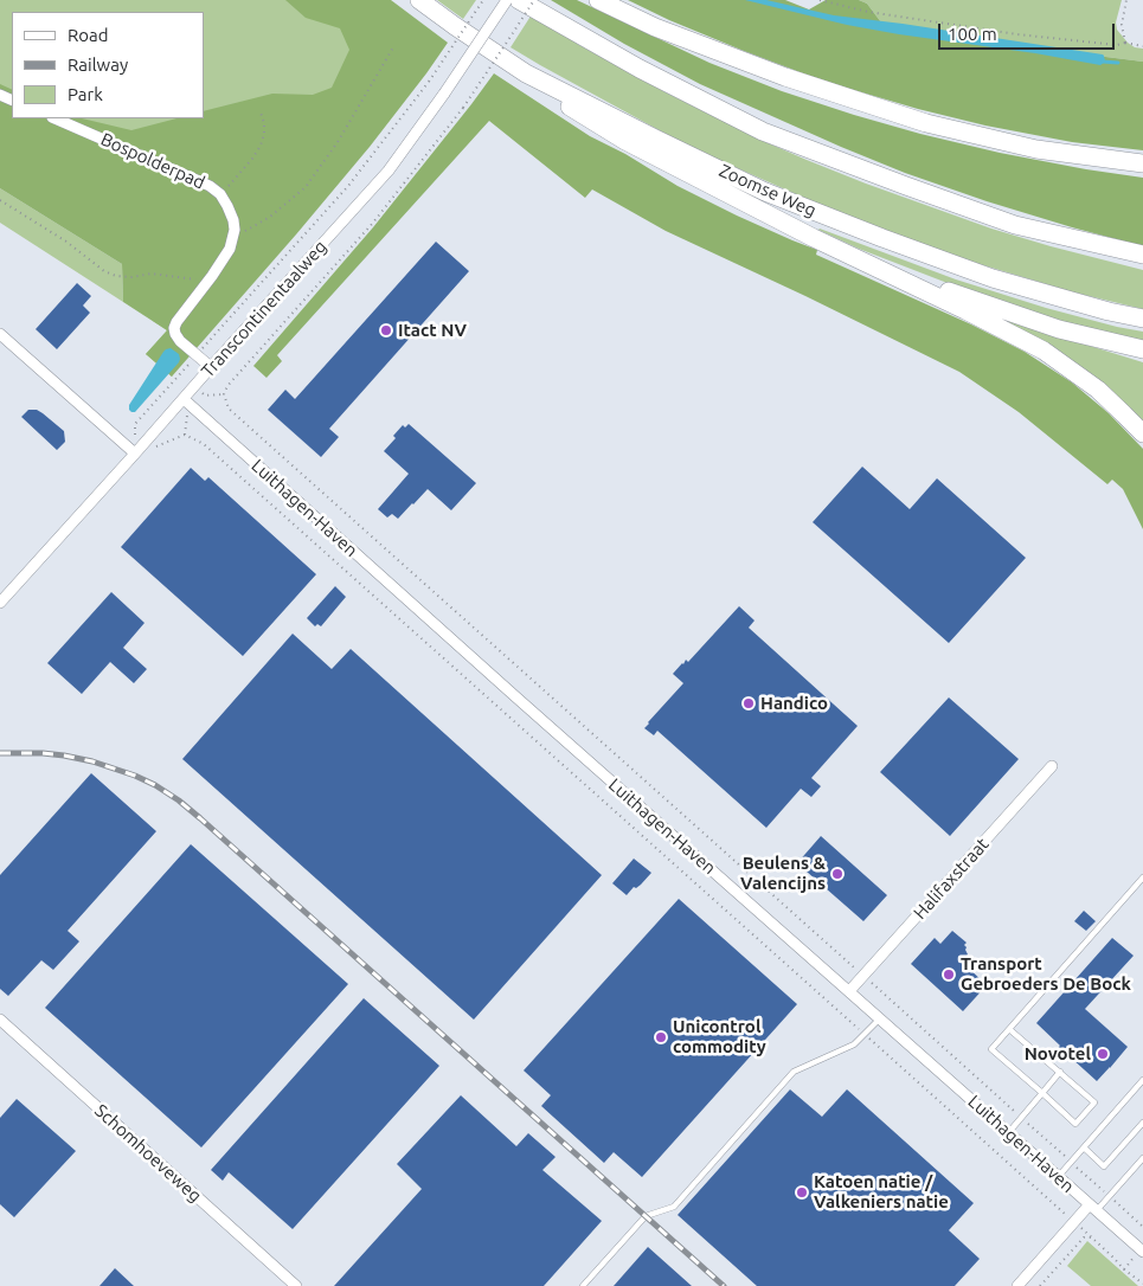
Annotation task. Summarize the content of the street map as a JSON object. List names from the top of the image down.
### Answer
{
  "streets": {
    "highway": ["Zoomse Weg"],
    "street": [
      "Bospolderpad",
      "Transcontinentaalweg",
      "Luithagen-Haven",
      "Halifaxstraat",
      "Schomhoeveweg"
    ]
  },
  "crossings": [
    ["Transcontinentaalweg", "Luithagen-Haven"],
    ["Luithagen-Haven", "Halifaxstraat"]
  ],
  "places": [
    "Itact NV",
    "Handico",
    "Beulens & Valencijns",
    "Transport Gebroeders De Bock",
    "Unicontrol commodity",
    "Novotel",
    "Katoen natie / Valkeniers natie"
  ],
  "legend": ["Road", "Railway", "Park"],
  "scale_bar": "100 m"
}
